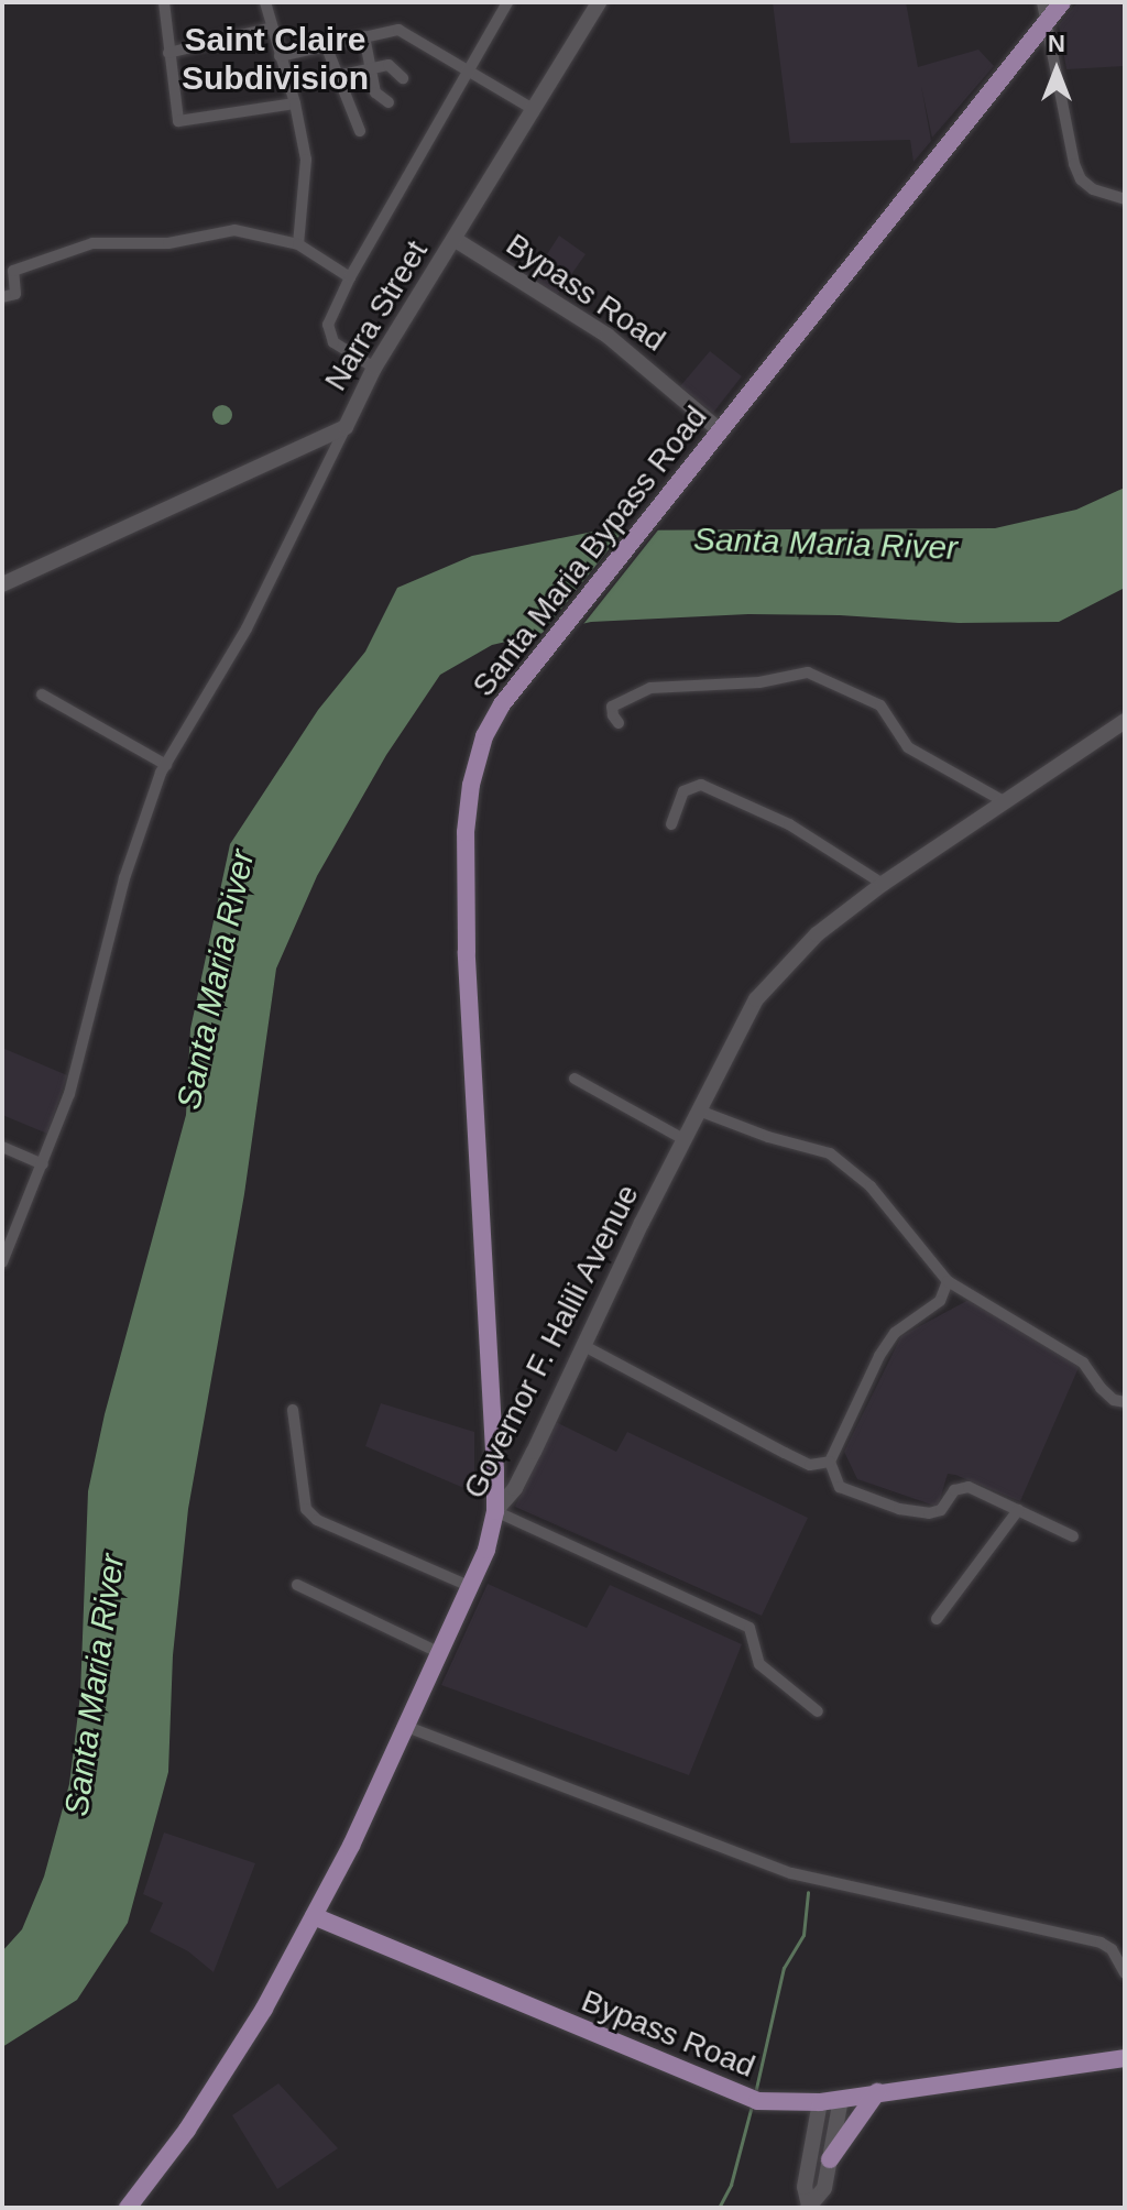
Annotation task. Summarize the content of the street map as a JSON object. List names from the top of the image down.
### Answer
{
  "streets": {
    "main road": [
      "Bypass Road",
      "Narra Street",
      "Santa Maria Bypass Road",
      "Governor F. Halili Avenue"
    ]
  },
  "crossings": [
    ["Bypass Road", "Narra Street"],
    ["Bypass Road", "Santa Maria Bypass Road"],
    ["Bypass Road", "Governor F. Halili Avenue"],
    ["Santa Maria Bypass Road", "Governor F. Halili Avenue"]
  ],
  "districts": ["Saint Claire Subdivision"],
  "water": ["Santa Maria River"],
  "north": "top"
}
